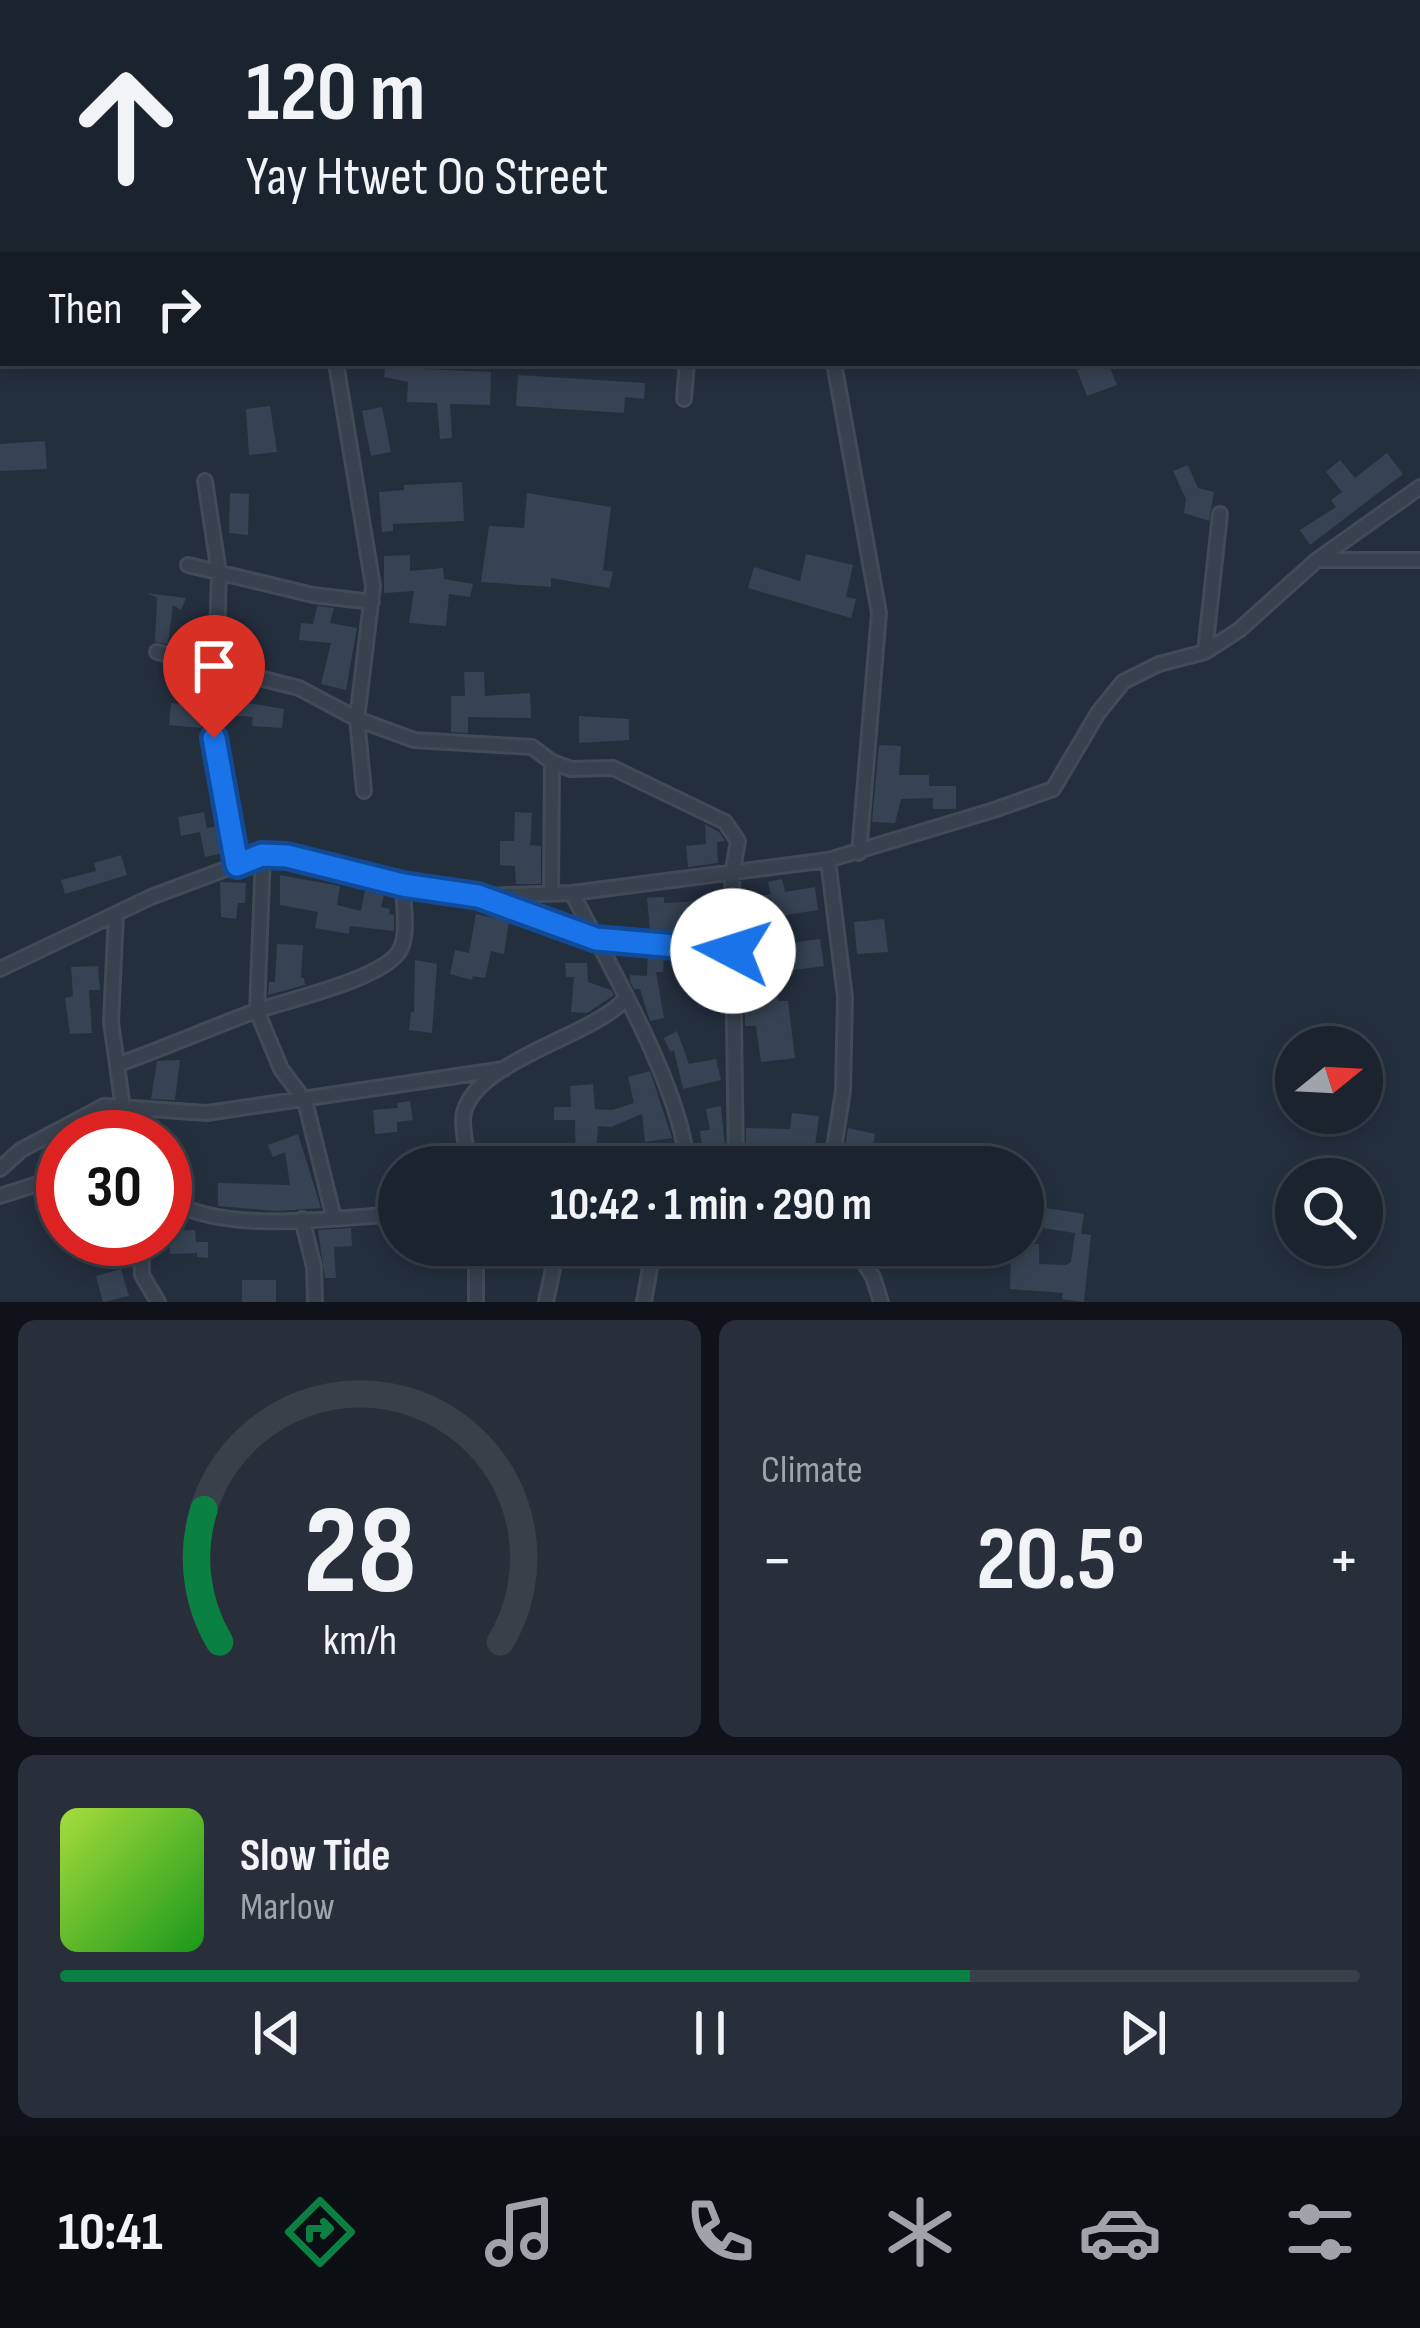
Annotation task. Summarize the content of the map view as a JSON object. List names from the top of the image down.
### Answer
{
  "north": "right",
  "page": {
    "turn": ["120 m", "Yay Htwet Oo Street"],
    "then": "Then",
    "limit": "30",
    "trip": "10:42 · 1 min · 290 m",
    "tile": "Climate",
    "heat": ["−", "20.5°", "+"],
    "song": ["Slow Tide", "Marlow"],
    "tabs": "10:41",
    "gauge": ["28", "km/h"]
  }
}
